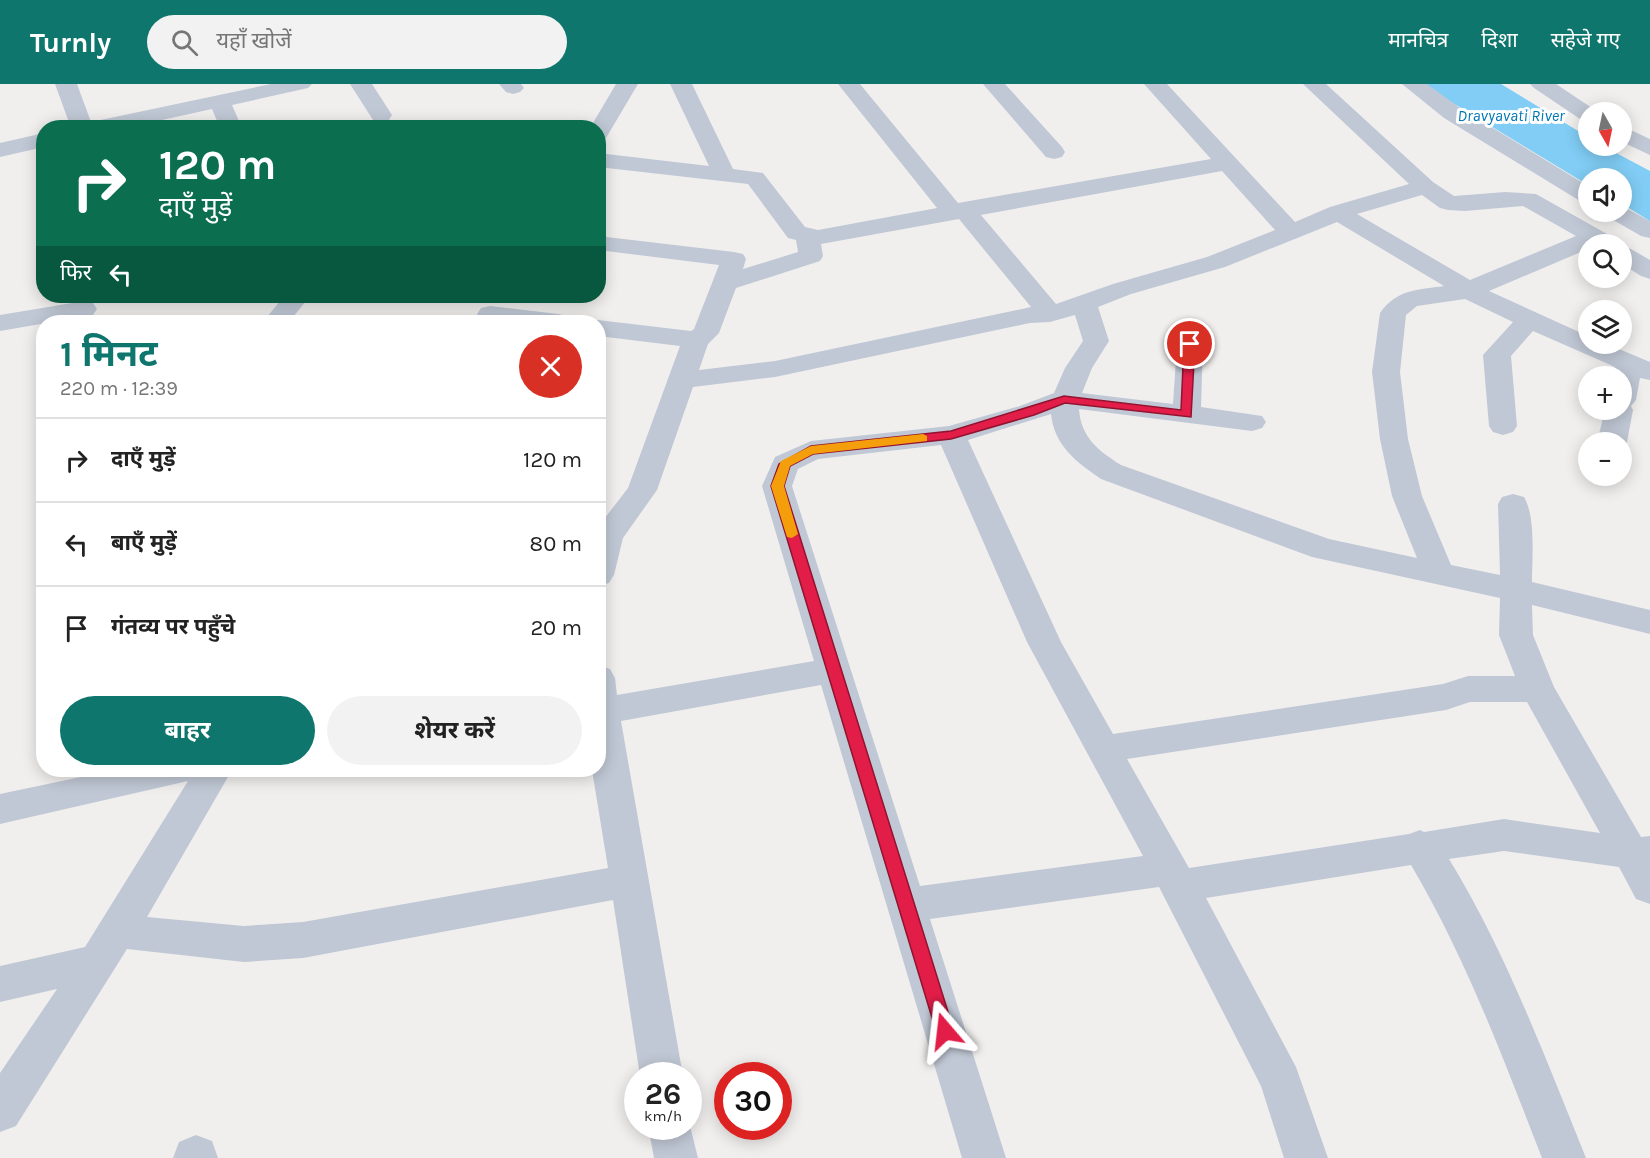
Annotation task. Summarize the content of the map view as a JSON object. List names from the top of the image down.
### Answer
{
  "water": ["Dravyavati River"],
  "north": "bottom",
  "page": {
    "header": "Turnly",
    "search": "यहाँ खोजें",
    "nav": ["मानचित्र", "दिशा", "सहेजे गए"],
    "map_buttons": ["+", "−"],
    "turn": ["120 m", "दाएँ मुड़ें"],
    "then": "फिर",
    "heading": ["1 मिनट", "220 m · 12:39"],
    "list": [
      {
        "name": "दाएँ मुड़ें",
        "value": "120 m"
      },
      {
        "name": "बाएँ मुड़ें",
        "value": "80 m"
      },
      {
        "name": "गंतव्य पर पहुँचे",
        "value": "20 m"
      }
    ],
    "buttons": ["बाहर", "शेयर करें"],
    "speed": "26 km/h",
    "limit": "30"
  }
}
